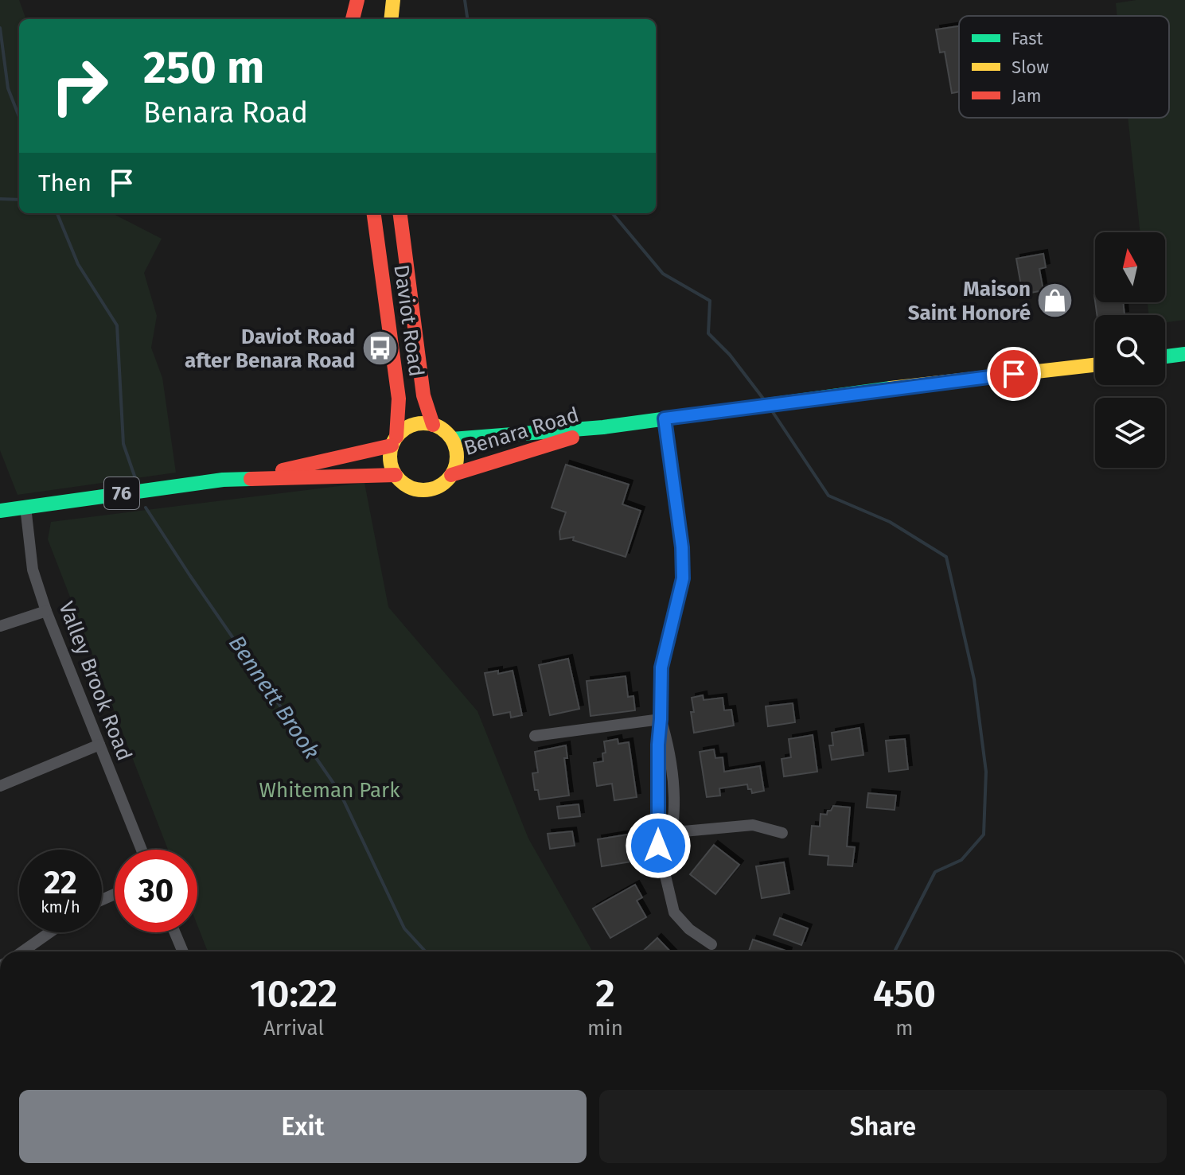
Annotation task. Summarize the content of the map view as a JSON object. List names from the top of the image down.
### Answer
{
  "streets": {
    "main road": ["Daviot Road", "Benara Road", "76"],
    "street": ["Valley Brook Road"]
  },
  "crossings": [
    ["Daviot Road", "Benara Road"],
    ["Daviot Road", "76"],
    ["Benara Road", "76"],
    ["76", "Valley Brook Road"]
  ],
  "water": ["Bennett Brook"],
  "parks": ["Whiteman Park"],
  "places": {
    "shop": ["Maison Saint Honoré"],
    "bus stop": ["Daviot Road after Benara Road"]
  },
  "legend": ["Fast", "Slow", "Jam"],
  "north": "top",
  "page": {
    "turn": ["250 m", "Benara Road"],
    "then": "Then",
    "speed": "22 km/h",
    "limit": "30",
    "eta": [
      "10:22",
      "Arrival",
      "2",
      "min",
      "450",
      "m"
    ],
    "buttons": ["Exit", "Share"]
  }
}
